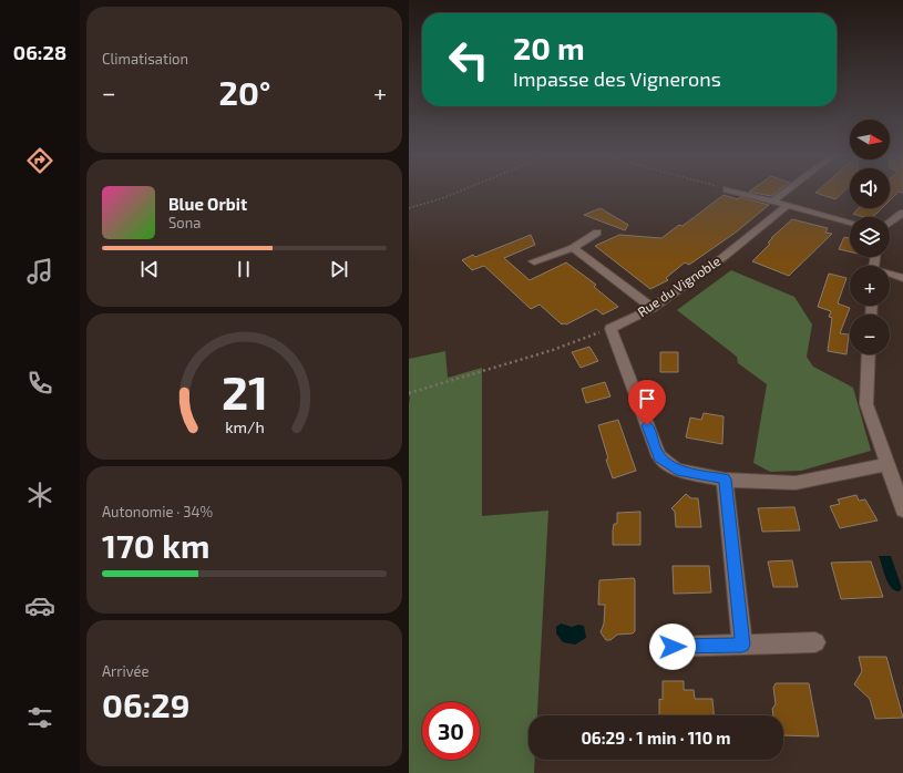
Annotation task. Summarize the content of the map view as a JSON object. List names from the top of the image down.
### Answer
{
  "streets": {
    "street": ["Rue du Vignoble"]
  },
  "north": "right",
  "page": {
    "tabs": "06:28",
    "tile": [
      "Climatisation",
      ["Autonomie · 34%", "170 km"],
      ["Arrivée", "06:29"]
    ],
    "turn": ["20 m", "Impasse des Vignerons"],
    "heat": ["−", "20°", "+"],
    "map_buttons": ["+", "−"],
    "song": ["Blue Orbit", "Sona"],
    "limit": "30",
    "trip": "06:29 · 1 min · 110 m",
    "gauge": ["21", "km/h"]
  }
}
